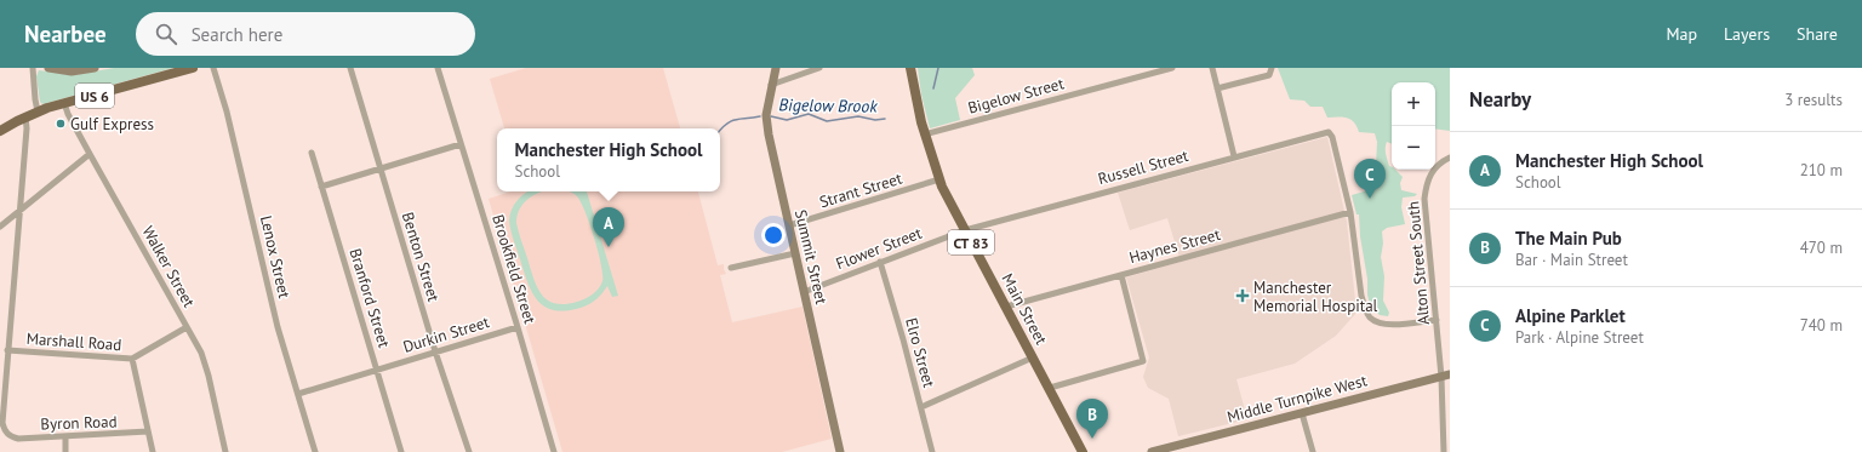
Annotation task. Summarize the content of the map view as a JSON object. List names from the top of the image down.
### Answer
{
  "streets": {
    "main road": ["US 6", "CT 83", "Main Street"],
    "street": [
      "Bigelow Street",
      "Russell Street",
      "Strant Street",
      "Haynes Street",
      "Flower Street",
      "Lenox Street",
      "Benton Street",
      "Summit Street",
      "Alton Street South",
      "Walker Street",
      "Brookfield Street",
      "Branford Street",
      "Durkin Street",
      "Marshall Road",
      "Elro Street",
      "Middle Turnpike West",
      "Byron Road"
    ]
  },
  "crossings": [
    ["US 6", "Walker Street"],
    ["Bigelow Street", "Main Street"],
    ["Russell Street", "Haynes Street"],
    ["Russell Street", "Flower Street"],
    ["Russell Street", "Main Street"],
    ["Strant Street", "Summit Street"],
    ["Strant Street", "Main Street"],
    ["Haynes Street", "Main Street"],
    ["Flower Street", "Summit Street"],
    ["Flower Street", "Main Street"],
    ["Flower Street", "Elro Street"],
    ["Lenox Street", "Durkin Street"],
    ["Benton Street", "Durkin Street"],
    ["Alton Street South", "Middle Turnpike West"],
    ["Walker Street", "Marshall Road"],
    ["Brookfield Street", "Durkin Street"],
    ["Branford Street", "Durkin Street"],
    ["Marshall Road", "Byron Road"]
  ],
  "water": ["Bigelow Brook"],
  "places": {
    "other": ["Gulf Express"],
    "health": ["Manchester Memorial Hospital"]
  },
  "page": {
    "header": "Nearbee",
    "search": "Search here",
    "nav": ["Map", "Layers", "Share"],
    "heading": ["Nearby", "3 results"],
    "map_buttons": ["+", "−"],
    "popup": ["Manchester High School", "School"],
    "list": [
      {
        "mark": "A",
        "name": "Manchester High School",
        "note": "School",
        "value": "210 m"
      },
      {
        "mark": "B",
        "name": "The Main Pub",
        "note": "Bar · Main Street",
        "value": "470 m"
      },
      {
        "mark": "C",
        "name": "Alpine Parklet",
        "note": "Park · Alpine Street",
        "value": "740 m"
      }
    ],
    "pins": ["C", "A", "B"]
  }
}
